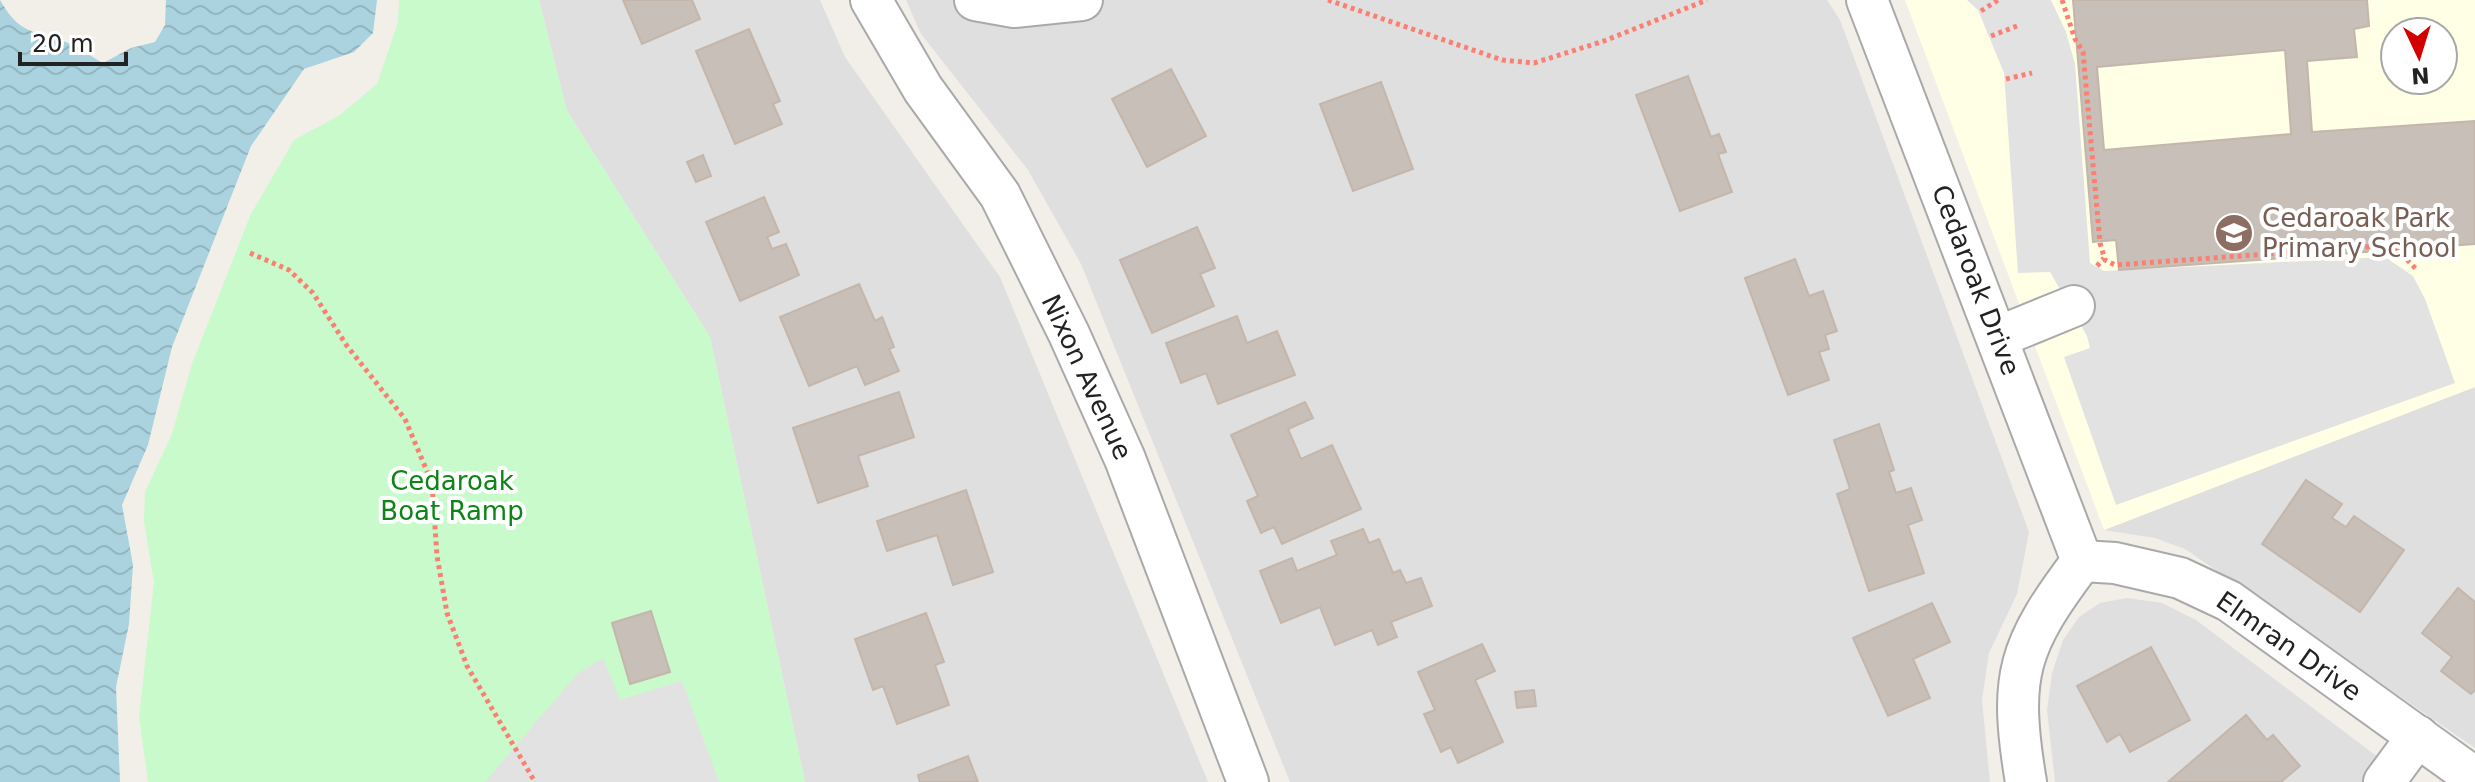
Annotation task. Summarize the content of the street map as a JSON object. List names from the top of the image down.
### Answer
{
  "streets": {
    "street": ["Cedaroak Drive", "Nixon Avenue", "Elmran Drive"]
  },
  "crossings": [
    ["Cedaroak Drive", "Elmran Drive"]
  ],
  "parks": ["Cedaroak Boat Ramp"],
  "places": {
    "school or university": ["Cedaroak Park Primary School"]
  },
  "scale_bar": "20 m",
  "north": "bottom"
}
